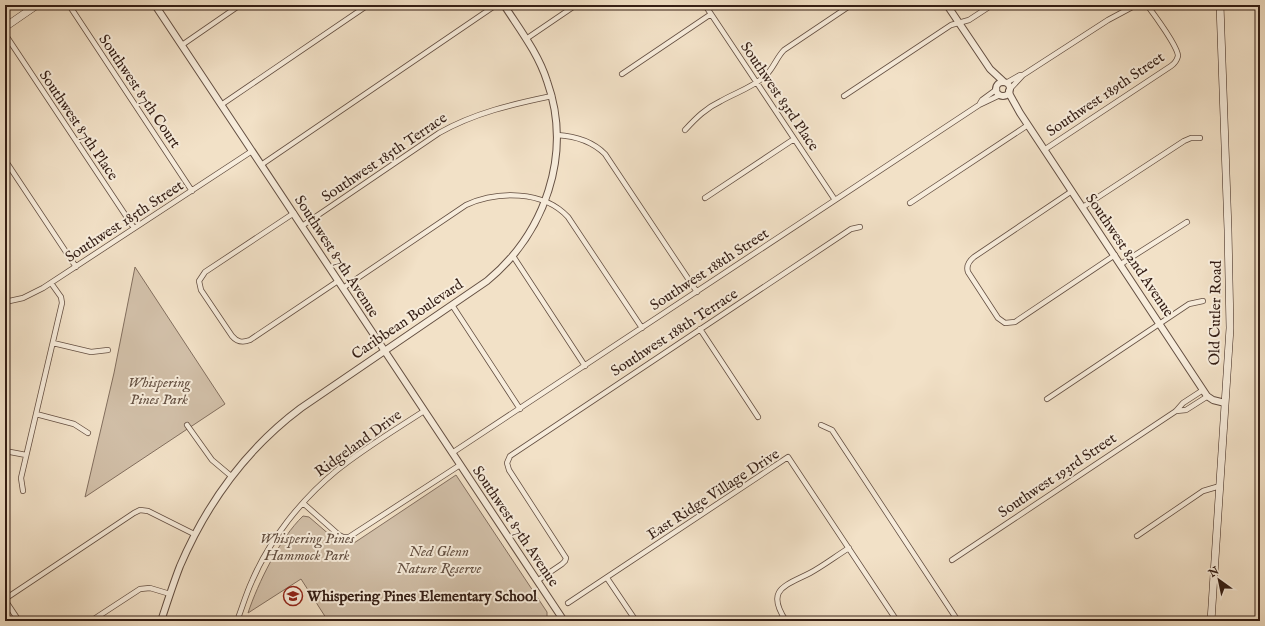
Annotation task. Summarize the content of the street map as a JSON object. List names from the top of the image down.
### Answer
{
  "streets": {
    "main road": ["Old Cutler Road"],
    "street": [
      "Southwest 87th Court",
      "Southwest 189th Street",
      "Southwest 83rd Place",
      "Southwest 87th Place",
      "Southwest 185th Terrace",
      "Southwest 185th Street",
      "Southwest 82nd Avenue",
      "Southwest 87th Avenue",
      "Southwest 188th Street",
      "Caribbean Boulevard",
      "Southwest 188th Terrace",
      "Ridgeland Drive",
      "Southwest 193rd Street",
      "East Ridge Village Drive"
    ]
  },
  "crossings": [
    ["Southwest 87th Court", "Southwest 185th Street"],
    ["Southwest 189th Street", "Southwest 82nd Avenue"],
    ["Southwest 83rd Place", "Southwest 188th Street"],
    ["Southwest 87th Place", "Southwest 185th Street"],
    ["Southwest 185th Terrace", "Southwest 87th Avenue"],
    ["Southwest 185th Terrace", "Caribbean Boulevard"],
    ["Southwest 185th Street", "Southwest 87th Avenue"],
    ["Southwest 82nd Avenue", "Southwest 188th Street"],
    ["Southwest 82nd Avenue", "Southwest 193rd Street"],
    ["Southwest 87th Avenue", "Southwest 188th Street"],
    ["Southwest 87th Avenue", "Caribbean Boulevard"],
    ["Southwest 87th Avenue", "Southwest 188th Terrace"],
    ["Southwest 87th Avenue", "Ridgeland Drive"]
  ],
  "parks": ["Whispering Pines Park", "Whispering Pines Hammock Park", "Ned Glenn Nature Reserve"],
  "places": {
    "school or university": ["Whispering Pines Elementary School"]
  },
  "north": "top left"
}
